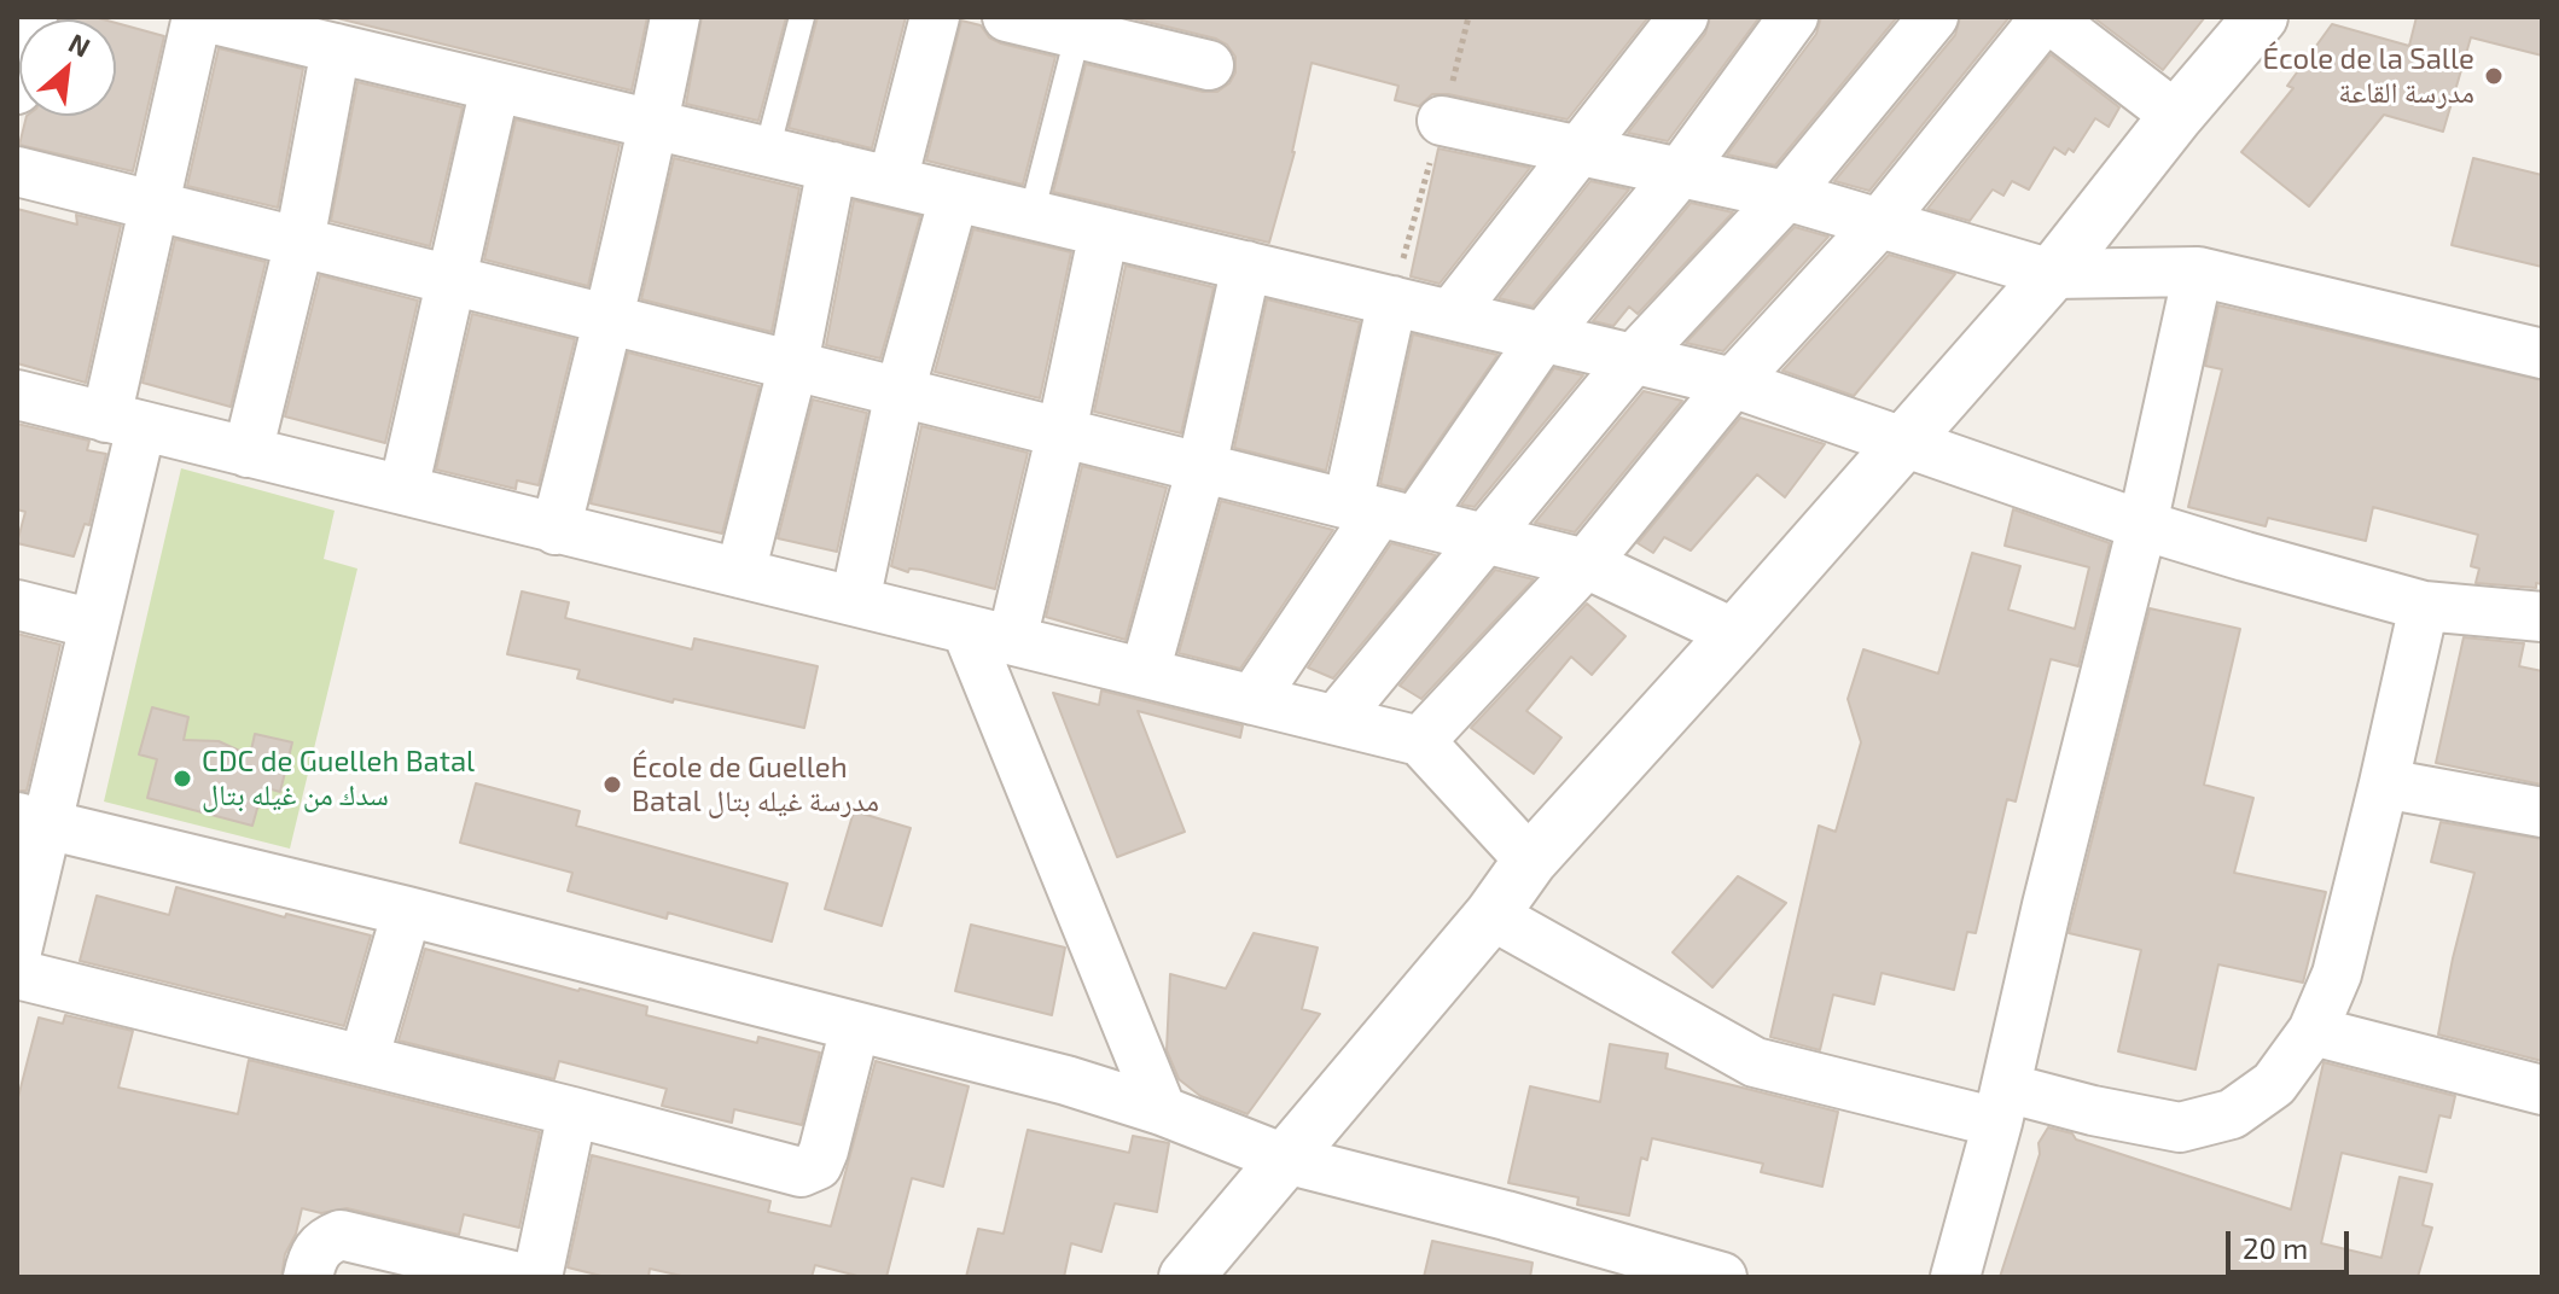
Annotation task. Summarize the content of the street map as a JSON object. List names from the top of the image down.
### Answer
{
  "places": ["École de la Salle مدرسة القاعة", "CDC de Guelleh Batal سدك من غيله بتال", "École de Guelleh Batal مدرسة غيله بتال"],
  "scale_bar": "20 m",
  "north": "top right"
}
